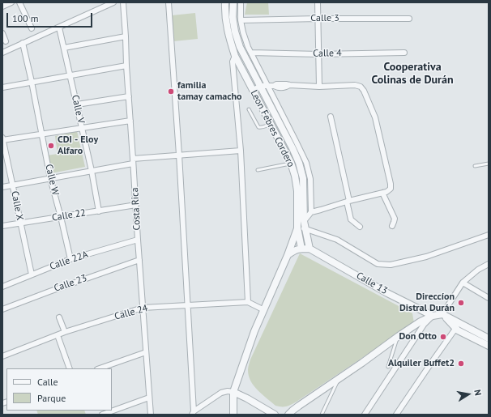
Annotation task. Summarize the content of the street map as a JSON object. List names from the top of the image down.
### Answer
{
  "streets": {
    "street": [
      "Calle 3",
      "Calle 4",
      "Calle V",
      "Leon Febres Cordero",
      "Calle W",
      "Calle X",
      "Costa Rica",
      "Calle 22",
      "Calle 22A",
      "Calle 23",
      "Calle 13",
      "Calle 24"
    ]
  },
  "crossings": [
    ["Calle V", "Calle 22"],
    ["Leon Febres Cordero", "Calle 13"],
    ["Calle W", "Calle 22"],
    ["Calle W", "Calle 22A"],
    ["Calle X", "Calle 22"],
    ["Calle X", "Calle 22A"],
    ["Costa Rica", "Calle 22"],
    ["Costa Rica", "Calle 22A"],
    ["Costa Rica", "Calle 23"],
    ["Costa Rica", "Calle 24"]
  ],
  "districts": ["Cooperativa Colinas de Durán"],
  "places": [
    "familia tamay camacho",
    "CDI - Eloy Alfaro",
    "Direccíon Distral Durán",
    "Don Otto",
    "Alquiler Buffet2"
  ],
  "legend": ["Calle", "Parque"],
  "scale_bar": "100 m",
  "north": "right"
}
